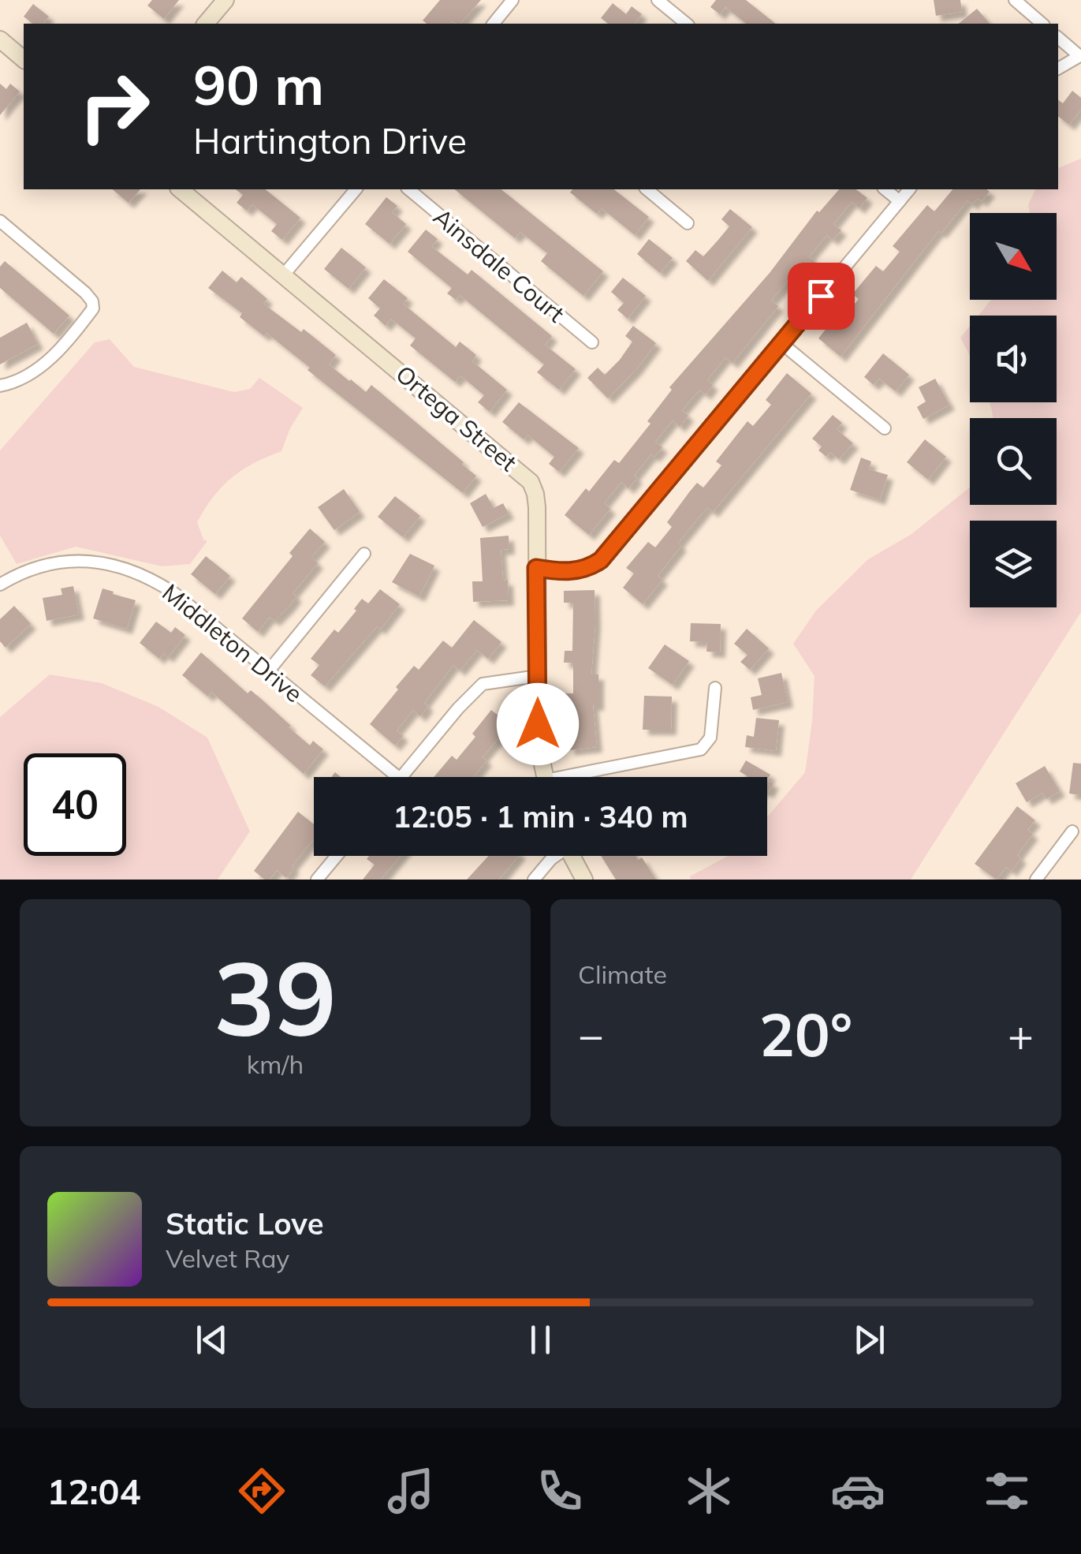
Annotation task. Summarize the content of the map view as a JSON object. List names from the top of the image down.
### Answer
{
  "streets": {
    "street": ["Ainsdale Court", "Ortega Street", "Middleton Drive"]
  },
  "north": "bottom right",
  "page": {
    "turn": ["90 m", "Hartington Drive"],
    "limit": "40",
    "trip": "12:05 · 1 min · 340 m",
    "tile": [
      ["39", "km/h"],
      "Climate"
    ],
    "heat": ["−", "20°", "+"],
    "song": ["Static Love", "Velvet Ray"],
    "tabs": "12:04"
  }
}
